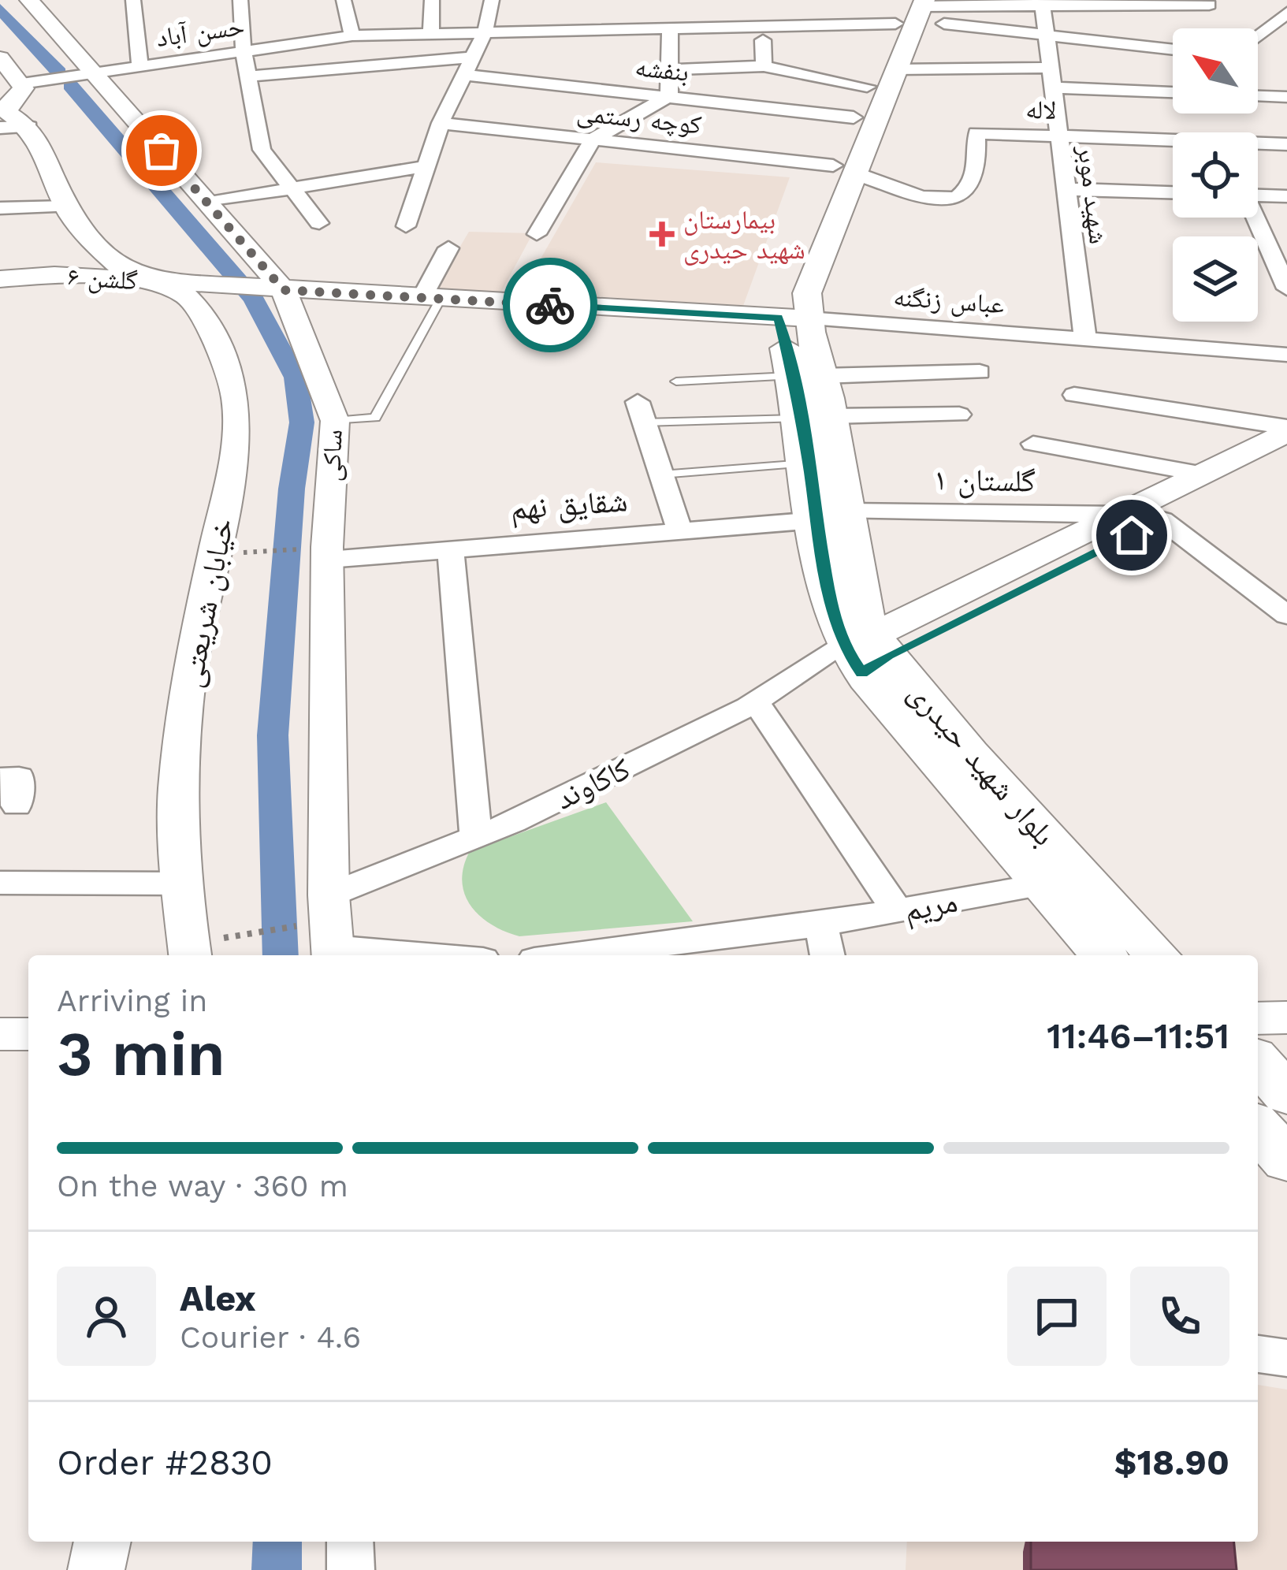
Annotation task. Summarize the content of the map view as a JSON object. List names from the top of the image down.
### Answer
{
  "streets": {
    "main road": ["بلوار شهید حیدری"],
    "street": [
      "حسن آباد",
      "بنفشه",
      "لاله",
      "کوچه رستمی",
      "شهید موبر",
      "گلشن ۶",
      "عباس زنگنه",
      "ساکی",
      "گلستان ۱",
      "شقایق نهم",
      "خیابان شریعتی",
      "کاکاوند",
      "مریم"
    ]
  },
  "crossings": [
    ["حسن آباد", "ساکی"],
    ["حسن آباد", "خیابان شریعتی"],
    ["حسن آباد", "بلوار شهید حیدری"],
    ["بنفشه", "بلوار شهید حیدری"],
    ["لاله", "کوچه رستمی"],
    ["لاله", "شهید موبر"],
    ["لاله", "بلوار شهید حیدری"],
    ["کوچه رستمی", "بلوار شهید حیدری"],
    ["شهید موبر", "عباس زنگنه"],
    ["گلشن ۶", "عباس زنگنه"],
    ["گلشن ۶", "ساکی"],
    ["گلشن ۶", "خیابان شریعتی"],
    ["گلشن ۶", "بلوار شهید حیدری"],
    ["عباس زنگنه", "بلوار شهید حیدری"],
    ["ساکی", "شقایق نهم"],
    ["ساکی", "کاکاوند"],
    ["گلستان ۱", "شقایق نهم"],
    ["گلستان ۱", "بلوار شهید حیدری"],
    ["شقایق نهم", "بلوار شهید حیدری"],
    ["بلوار شهید حیدری", "کاکاوند"],
    ["بلوار شهید حیدری", "مریم"]
  ],
  "places": {
    "health": ["بیمارستان شهید حیدری"]
  },
  "north": "top left",
  "page": {
    "heading": ["3 min", "Arriving in", "11:46–11:51"],
    "panel": [
      "Alex",
      "Courier · 4.6",
      "Order #2830",
      "$18.90"
    ],
    "bar": "On the way · 360 m"
  }
}
